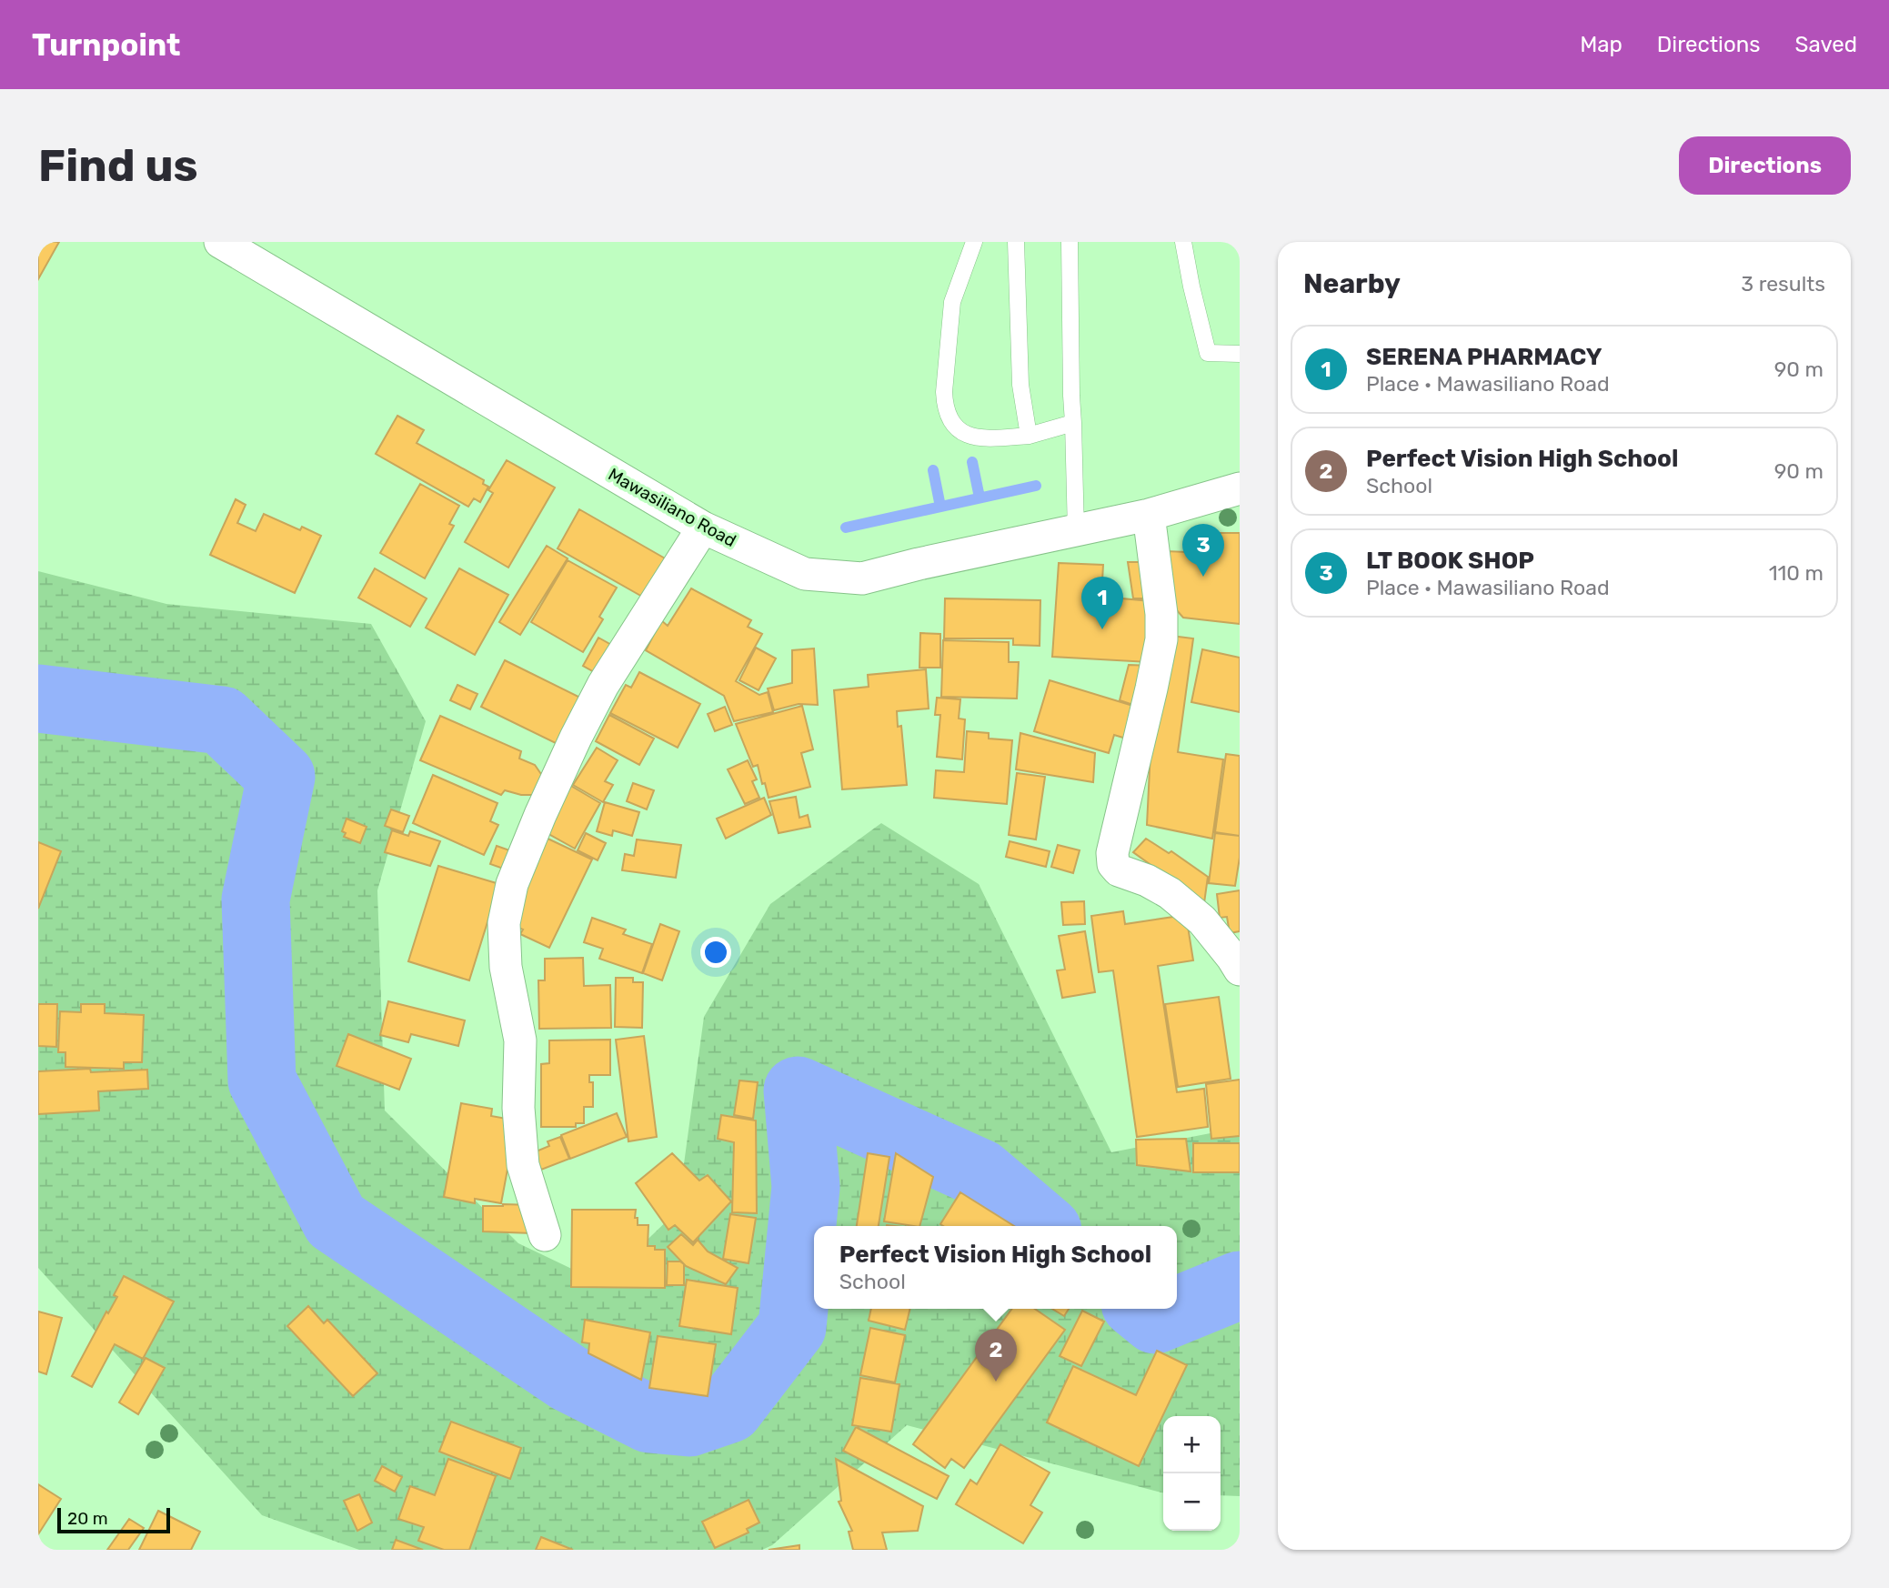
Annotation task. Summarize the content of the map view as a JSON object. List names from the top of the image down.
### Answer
{
  "streets": {
    "street": ["Mawasiliano Road"]
  },
  "scale_bar": "20 m",
  "page": {
    "header": "Turnpoint",
    "nav": ["Map", "Directions", "Saved"],
    "buttons": "Directions",
    "title": "Find us",
    "heading": ["Nearby", "3 results"],
    "list": [
      {
        "mark": "1",
        "name": "SERENA PHARMACY",
        "note": "Place · Mawasiliano Road",
        "value": "90 m"
      },
      {
        "mark": "2",
        "name": "Perfect Vision High School",
        "note": "School",
        "value": "90 m"
      },
      {
        "mark": "3",
        "name": "LT BOOK SHOP",
        "note": "Place · Mawasiliano Road",
        "value": "110 m"
      }
    ],
    "pins": ["3", "1", "2"],
    "popup": ["Perfect Vision High School", "School"],
    "map_buttons": ["+", "−"],
    "scale": "20 m"
  }
}
